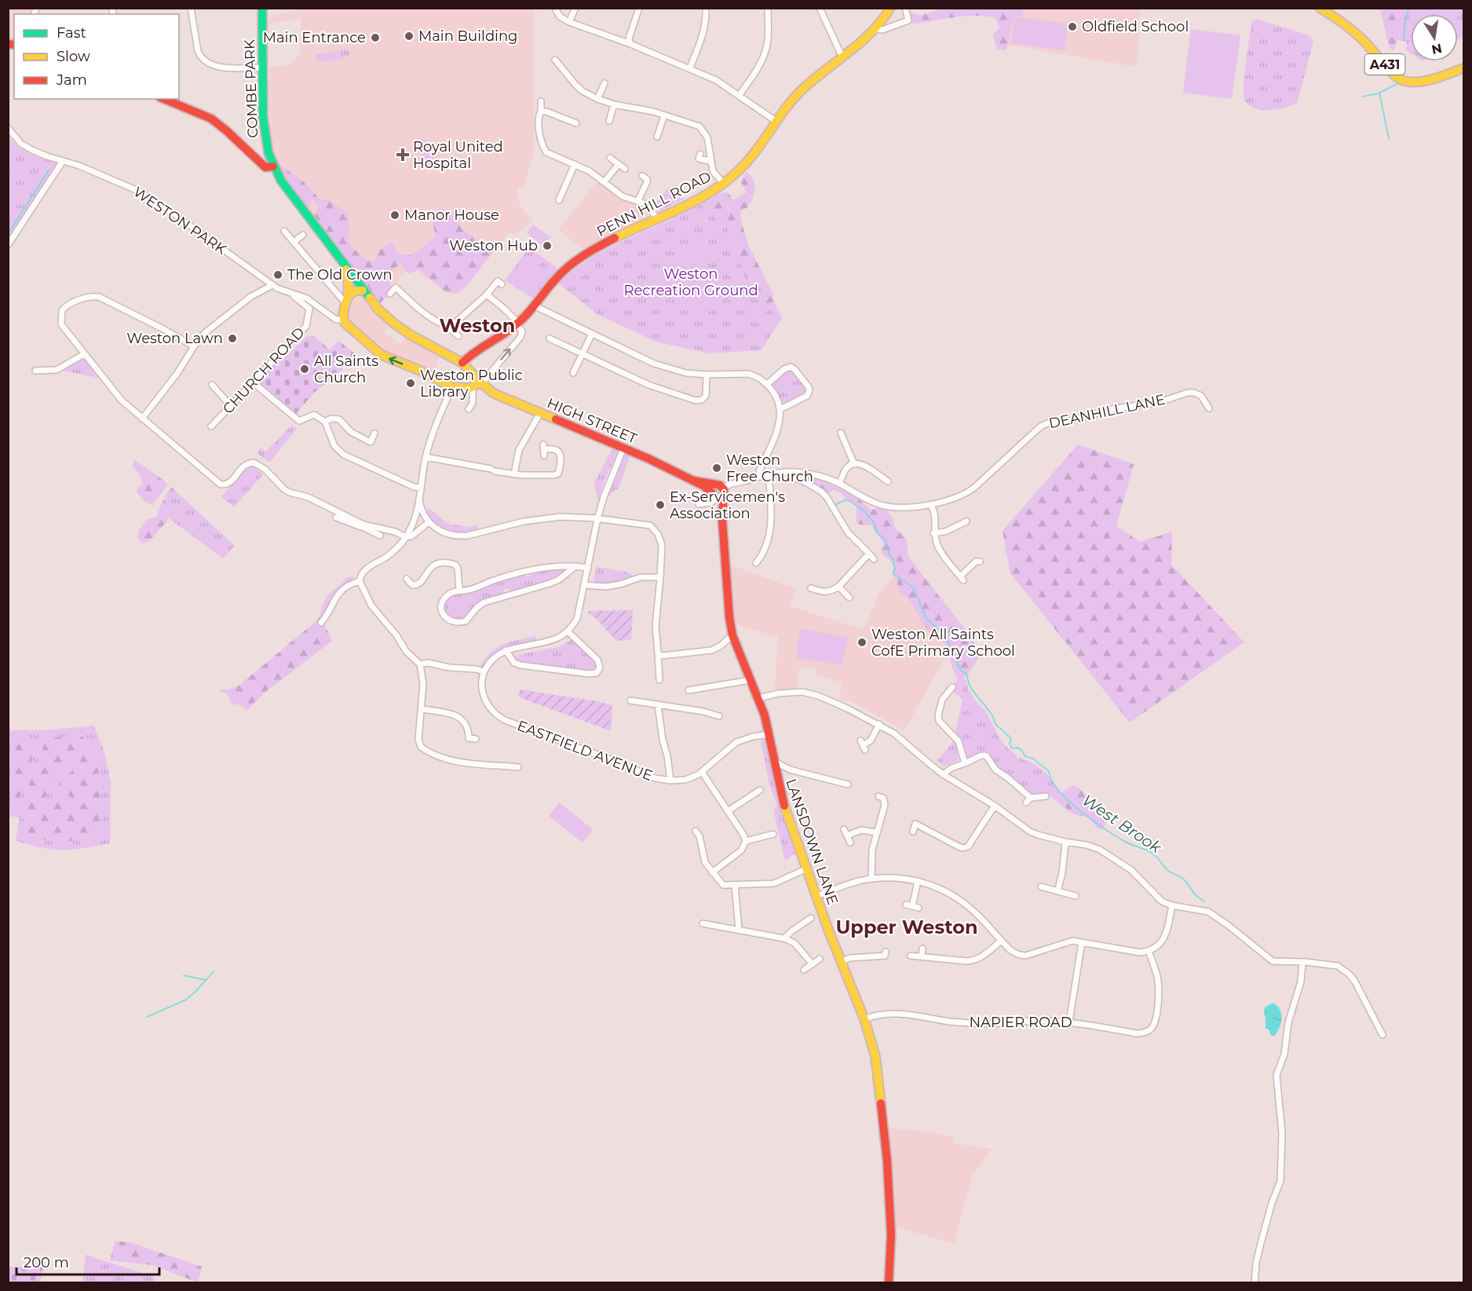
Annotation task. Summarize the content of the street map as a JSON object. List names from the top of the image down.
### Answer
{
  "streets": {
    "street": [
      "A431",
      "COMBE PARK",
      "PENN HILL ROAD",
      "WESTON PARK",
      "CHURCH ROAD",
      "DEANHILL LANE",
      "HIGH STREET",
      "EASTFIELD AVENUE",
      "LANSDOWN LANE",
      "NAPIER ROAD"
    ]
  },
  "crossings": [
    ["PENN HILL ROAD", "HIGH STREET"],
    ["WESTON PARK", "CHURCH ROAD"],
    ["DEANHILL LANE", "HIGH STREET"],
    ["DEANHILL LANE", "LANSDOWN LANE"],
    ["HIGH STREET", "LANSDOWN LANE"],
    ["EASTFIELD AVENUE", "LANSDOWN LANE"],
    ["LANSDOWN LANE", "NAPIER ROAD"]
  ],
  "districts": ["Weston", "Upper Weston"],
  "water": ["West Brook"],
  "parks": ["Weston Recreation Ground"],
  "places": {
    "other": [
      "Oldfield School",
      "Main Building",
      "Main Entrance",
      "Manor House",
      "Weston Hub",
      "The Old Crown",
      "Weston Lawn",
      "All Saints Church",
      "Weston Public Library",
      "Weston Free Church",
      "Ex-Servicemen's Association",
      "Weston All Saints CofE Primary School"
    ],
    "health": ["Royal United Hospital"]
  },
  "legend": ["Fast", "Slow", "Jam"],
  "scale_bar": "200 m",
  "north": "bottom"
}
